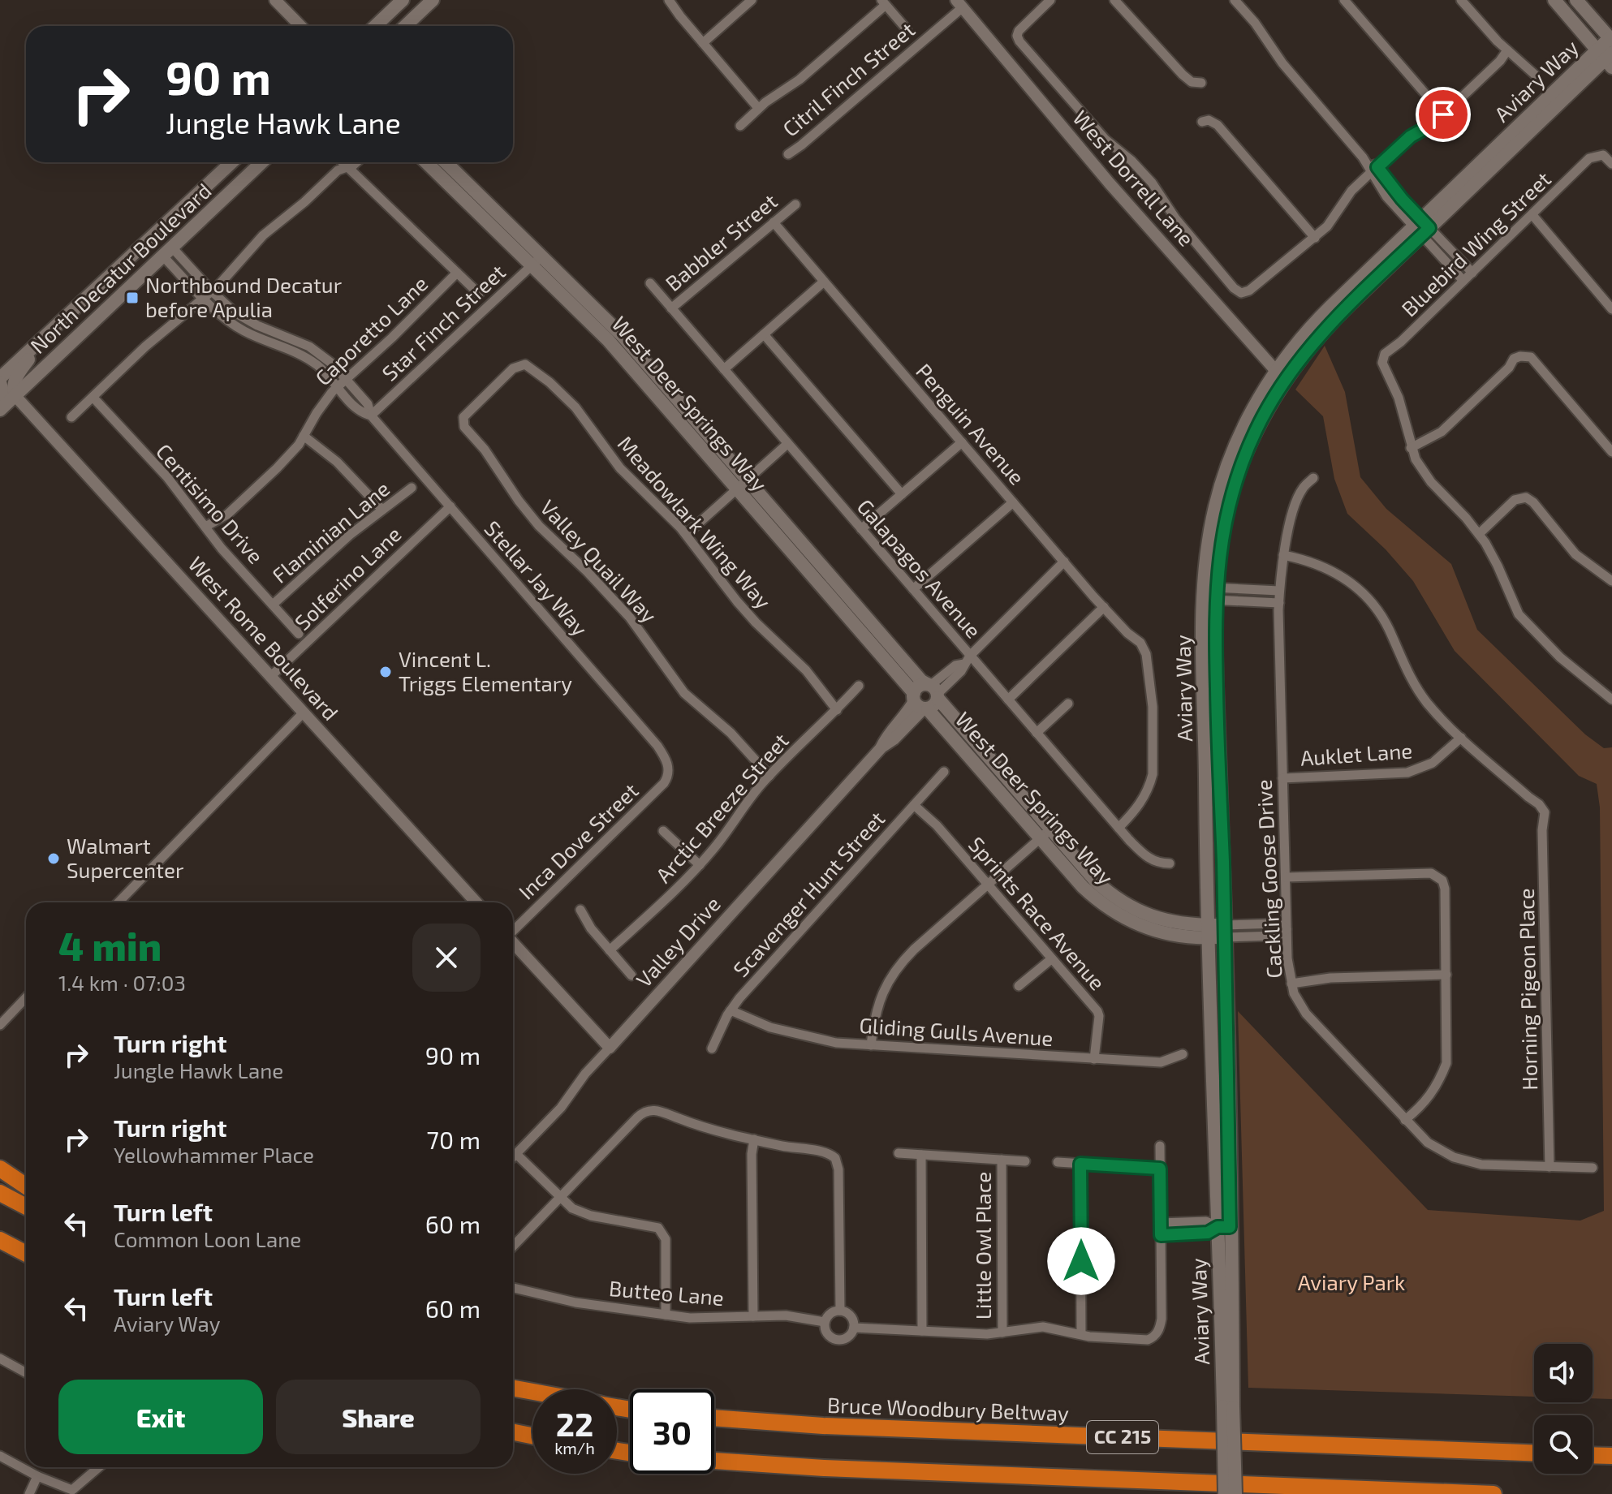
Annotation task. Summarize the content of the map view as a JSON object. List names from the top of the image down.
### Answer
{
  "streets": {
    "highway": ["Bruce Woodbury Beltway", "CC 215"],
    "main road": ["Aviary Way", "North Decatur Boulevard", "West Deer Springs Way"],
    "street": [
      "Citril Finch Street",
      "West Dorrell Lane",
      "Babbler Street",
      "Bluebird Wing Street",
      "Star Finch Street",
      "Caporetto Lane",
      "Penguin Avenue",
      "Centisimo Drive",
      "Meadowlark Wing Way",
      "Flaminian Lane",
      "Valley Quail Way",
      "Galapagos Avenue",
      "Solferino Lane",
      "Stellar Jay Way",
      "West Rome Boulevard",
      "Auklet Lane",
      "Arctic Breeze Street",
      "Inca Dove Street",
      "Cackling Goose Drive",
      "Scavenger Hunt Street",
      "Sprints Race Avenue",
      "Valley Drive",
      "Horning Pigeon Place",
      "Gliding Gulls Avenue",
      "Little Owl Place",
      "Butteo Lane"
    ]
  },
  "crossings": [
    ["Citril Finch Street", "West Dorrell Lane"],
    ["Aviary Way", "West Dorrell Lane"],
    ["Aviary Way", "West Deer Springs Way"],
    ["Babbler Street", "Penguin Avenue"],
    ["Babbler Street", "Galapagos Avenue"],
    ["North Decatur Boulevard", "West Rome Boulevard"],
    ["Star Finch Street", "West Deer Springs Way"],
    ["Star Finch Street", "Stellar Jay Way"],
    ["Caporetto Lane", "Centisimo Drive"],
    ["West Deer Springs Way", "Valley Drive"],
    ["Penguin Avenue", "Galapagos Avenue"],
    ["Centisimo Drive", "Flaminian Lane"],
    ["Meadowlark Wing Way", "Valley Quail Way"],
    ["Meadowlark Wing Way", "Arctic Breeze Street"],
    ["Valley Quail Way", "Arctic Breeze Street"],
    ["Solferino Lane", "Stellar Jay Way"],
    ["Solferino Lane", "West Rome Boulevard"],
    ["Stellar Jay Way", "Inca Dove Street"],
    ["Auklet Lane", "Cackling Goose Drive"],
    ["Auklet Lane", "Horning Pigeon Place"],
    ["Cackling Goose Drive", "Horning Pigeon Place"],
    ["Scavenger Hunt Street", "Sprints Race Avenue"],
    ["Scavenger Hunt Street", "Gliding Gulls Avenue"],
    ["Sprints Race Avenue", "Gliding Gulls Avenue"]
  ],
  "parks": ["Aviary Park"],
  "places": {
    "transit": ["Northbound Decatur before Apulia"],
    "other": ["Vincent L. Triggs Elementary", "Walmart Supercenter"]
  },
  "page": {
    "turn": ["90 m", "Jungle Hawk Lane"],
    "heading": ["4 min", "1.4 km · 07:03"],
    "list": [
      {
        "name": "Turn right",
        "note": "Jungle Hawk Lane",
        "value": "90 m"
      },
      {
        "name": "Turn right",
        "note": "Yellowhammer Place",
        "value": "70 m"
      },
      {
        "name": "Turn left",
        "note": "Common Loon Lane",
        "value": "60 m"
      },
      {
        "name": "Turn left",
        "note": "Aviary Way",
        "value": "60 m"
      }
    ],
    "buttons": ["Exit", "Share"],
    "speed": "22 km/h",
    "limit": "30"
  }
}
